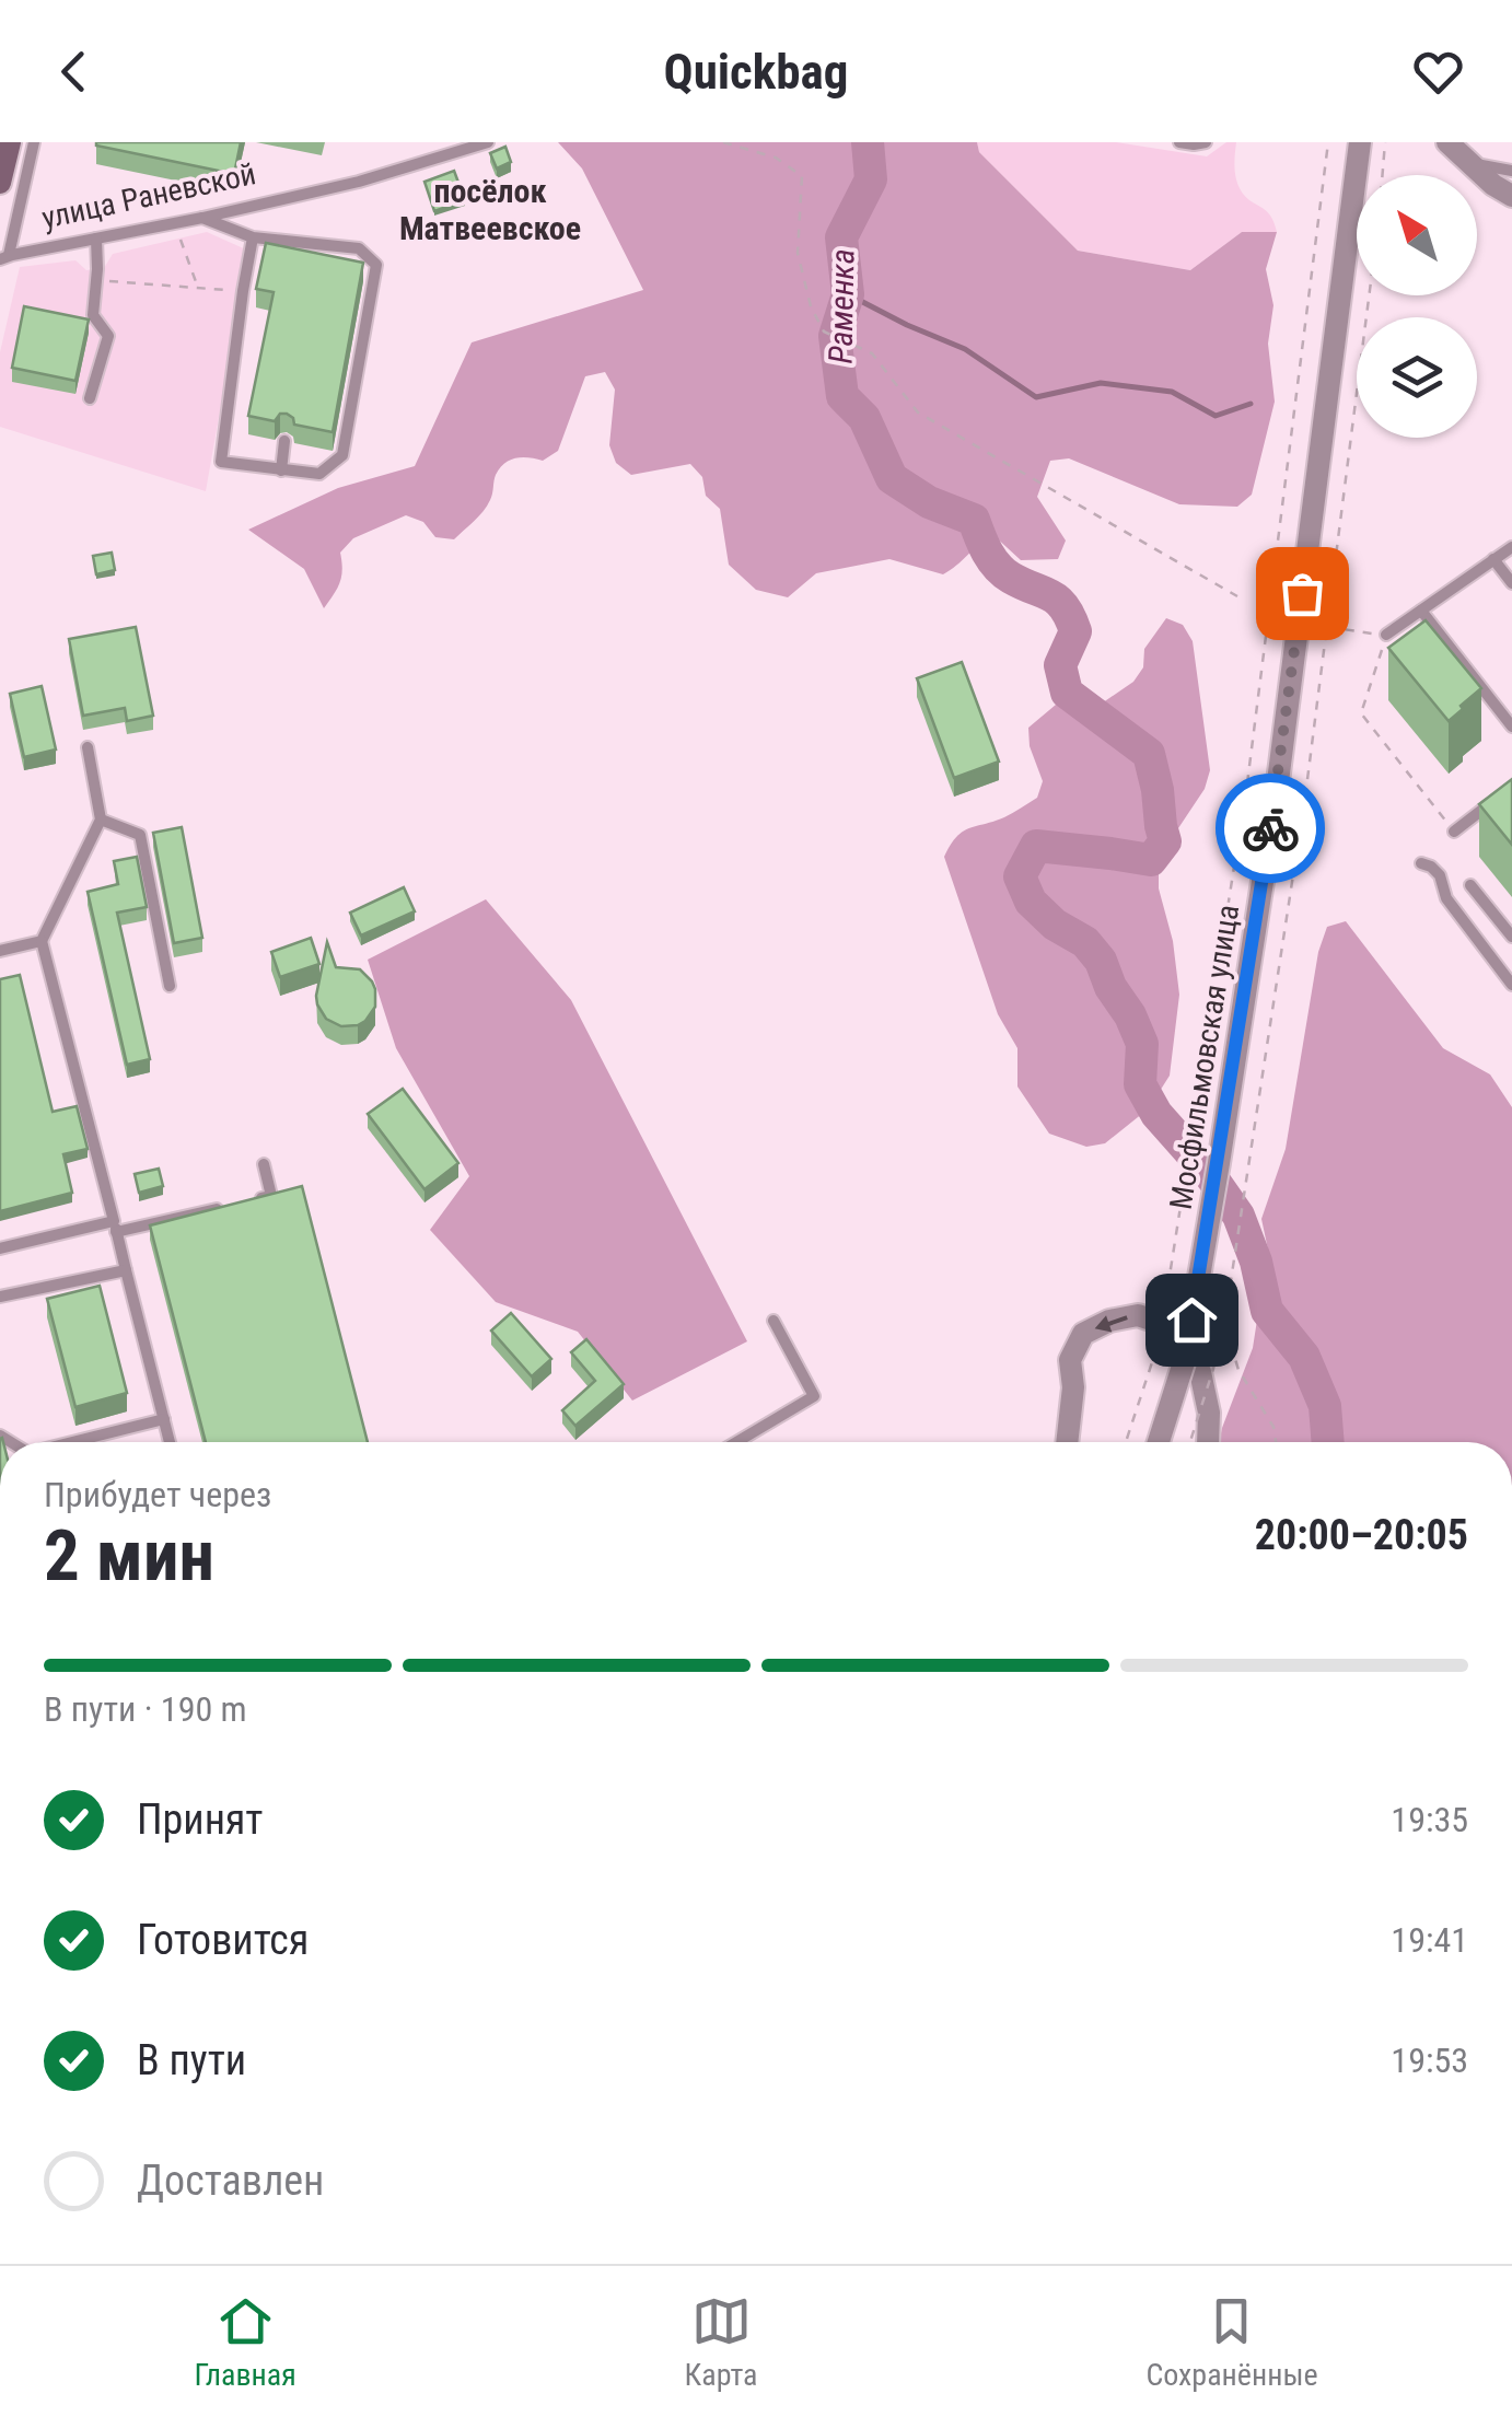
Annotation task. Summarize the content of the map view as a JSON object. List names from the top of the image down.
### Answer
{
  "streets": {
    "street": ["Мосфильмовская улица"],
    "lane": ["улица Раневской"]
  },
  "districts": ["посёлок Матвеевское"],
  "water": ["Раменка"],
  "north": "top left",
  "page": {
    "header": "Quickbag",
    "heading": ["2 мин", "Прибудет через", "20:00–20:05"],
    "bar": "В пути · 190 m",
    "list": [
      ["Принят", "19:35"],
      ["Готовится", "19:41"],
      ["В пути", "19:53"],
      "Доставлен"
    ],
    "tabs": ["Главная", "Карта", "Сохранённые"]
  }
}
